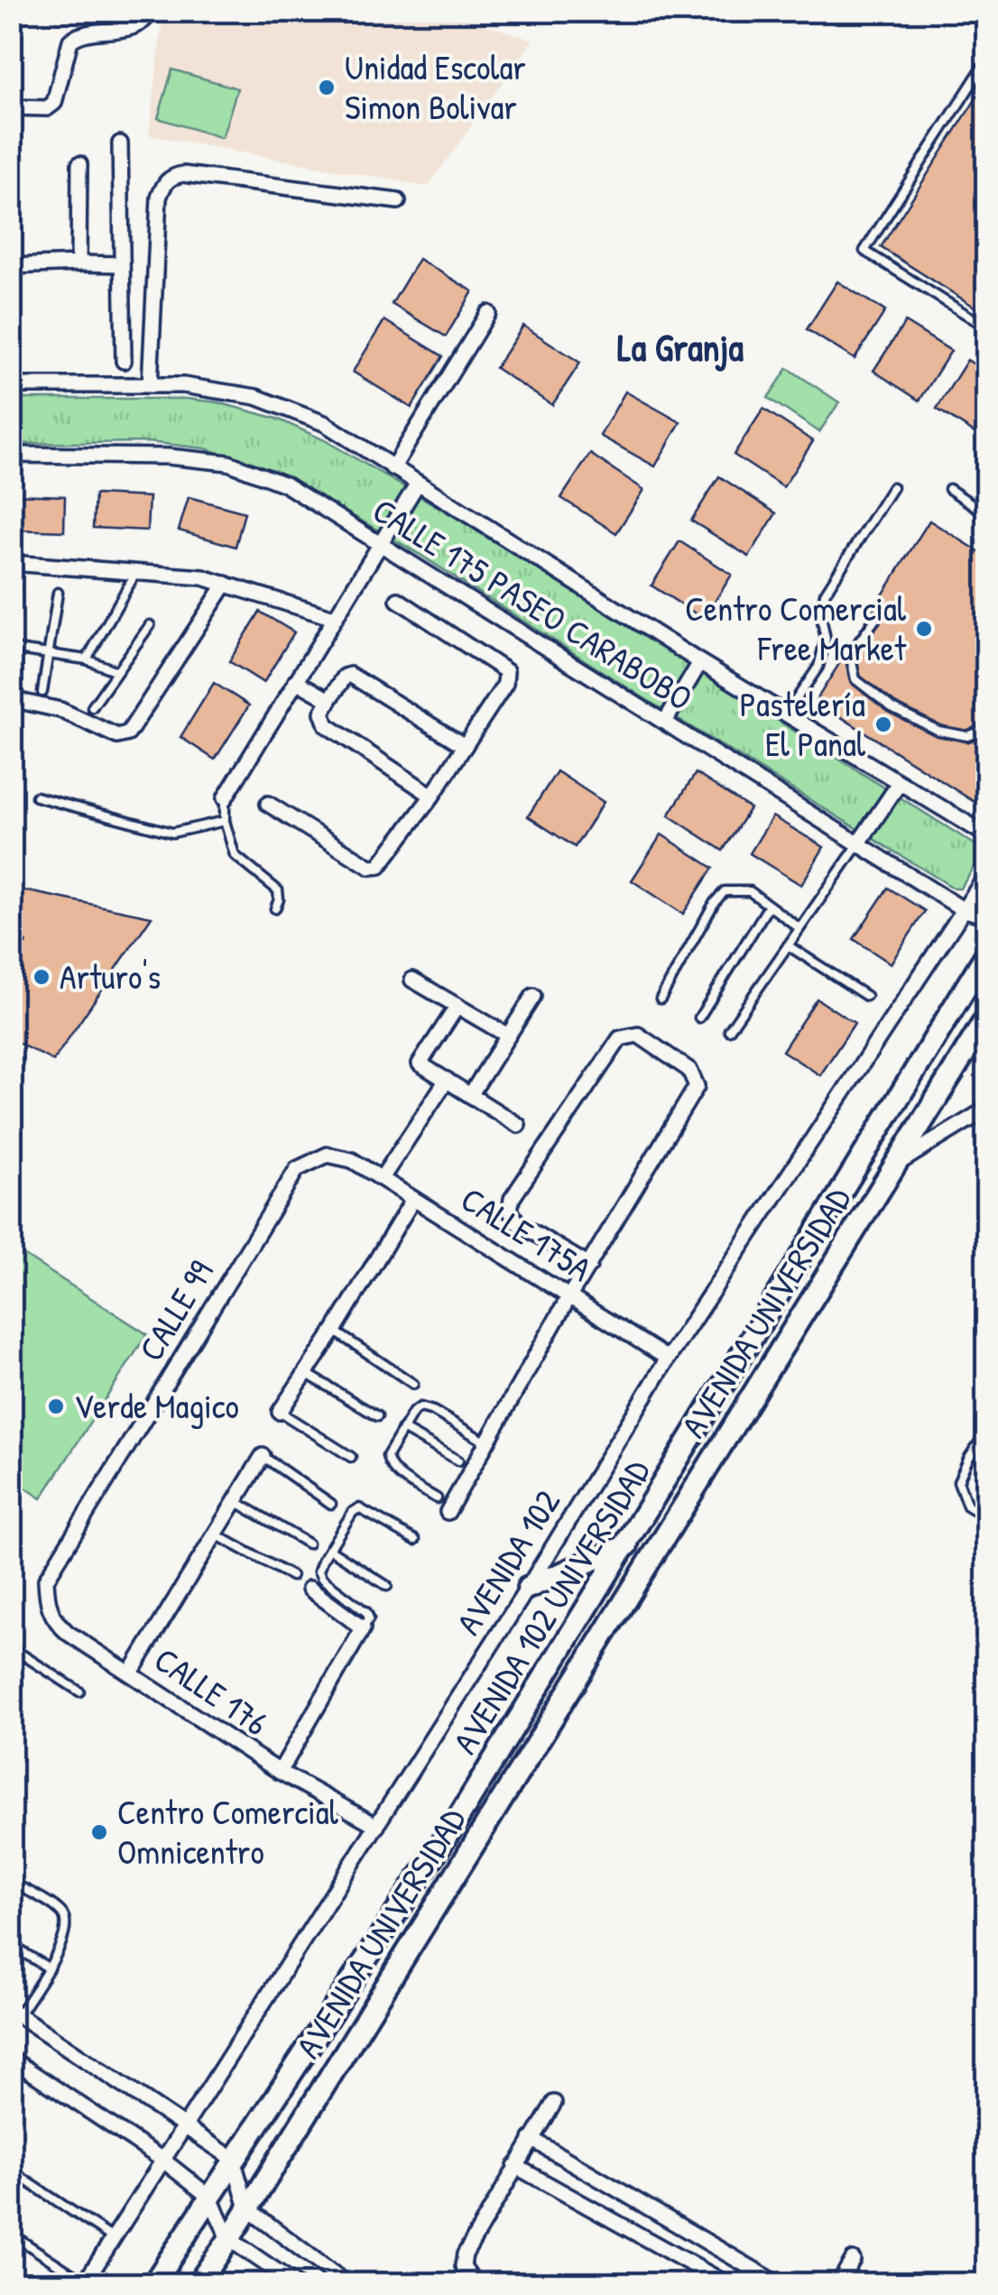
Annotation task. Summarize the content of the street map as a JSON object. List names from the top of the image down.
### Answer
{
  "streets": {
    "main road": ["AVENIDA UNIVERSIDAD", "AVENIDA 102 UNIVERSIDAD"],
    "street": [
      "CALLE 175 PASEO CARABOBO",
      "CALLE 175A",
      "CALLE 99",
      "AVENIDA 102",
      "CALLE 176"
    ]
  },
  "crossings": [
    ["CALLE 175 PASEO CARABOBO", "AVENIDA 102"],
    ["CALLE 175A", "CALLE 99"],
    ["CALLE 175A", "AVENIDA 102"],
    ["CALLE 99", "CALLE 176"],
    ["AVENIDA 102", "CALLE 176"]
  ],
  "districts": ["La Granja"],
  "places": [
    "Unidad Escolar Simon Bolivar",
    "Centro Comercial Free Market",
    "Pastelería El Panal",
    "Arturo's",
    "Verde Magico",
    "Centro Comercial Omnicentro"
  ]
}
